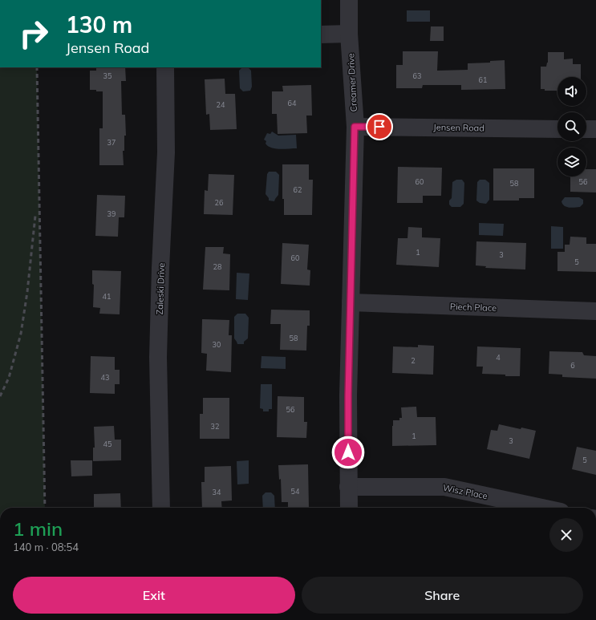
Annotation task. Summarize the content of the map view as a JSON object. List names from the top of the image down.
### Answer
{
  "streets": {
    "street": [
      "Creamer Drive",
      "Jensen Road",
      "Zaleski Drive",
      "Piech Place",
      "Wisz Place"
    ]
  },
  "crossings": [
    ["Creamer Drive", "Jensen Road"],
    ["Creamer Drive", "Piech Place"],
    ["Creamer Drive", "Wisz Place"]
  ],
  "house_numbers": [
    "35",
    "63",
    "61",
    "64",
    "24",
    "37",
    "60",
    "56",
    "58",
    "62",
    "26",
    "39",
    "1",
    "3",
    "60",
    "5",
    "28",
    "41",
    "58",
    "30",
    "4",
    "2",
    "6",
    "43",
    "56",
    "32",
    "1",
    "3",
    "45",
    "5",
    "54",
    "34"
  ],
  "page": {
    "turn": ["130 m", "Jensen Road"],
    "heading": ["1 min", "140 m · 08:54"],
    "buttons": ["Exit", "Share"]
  }
}
